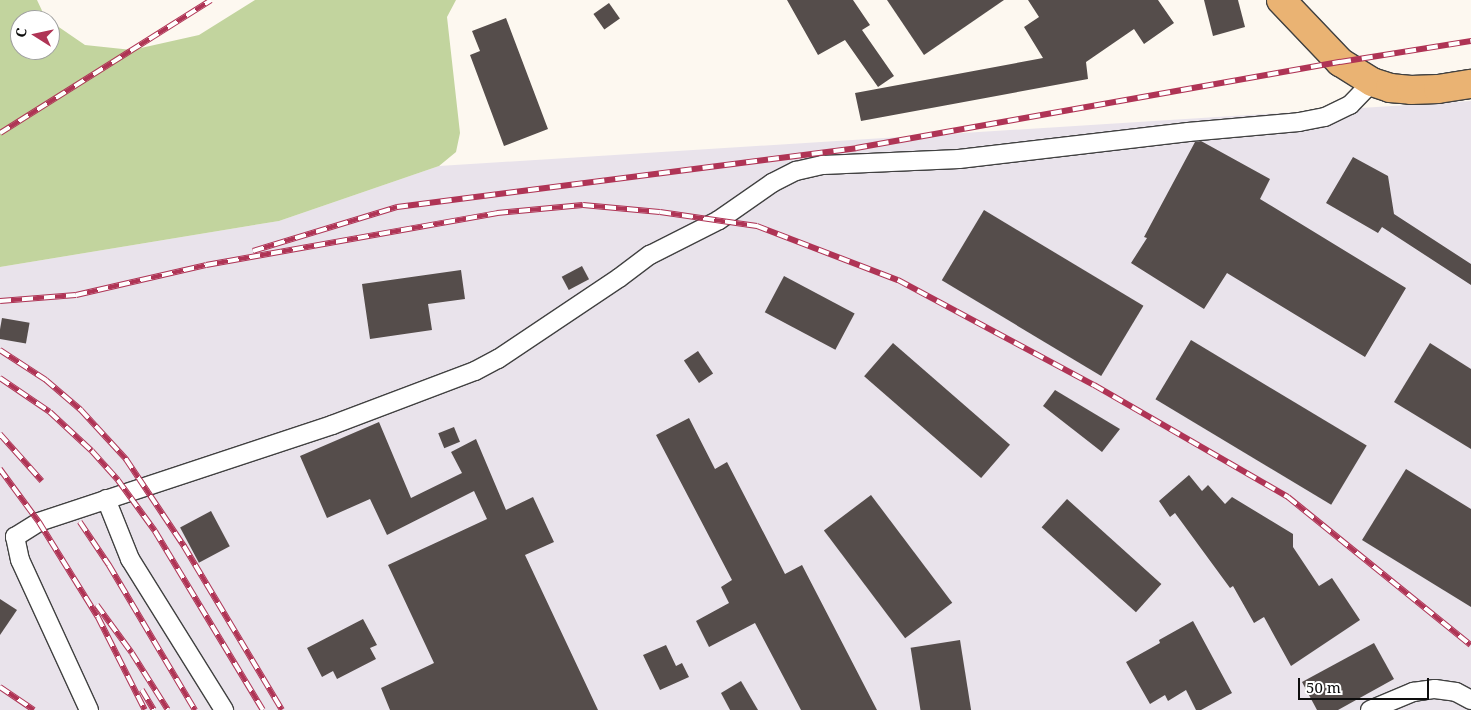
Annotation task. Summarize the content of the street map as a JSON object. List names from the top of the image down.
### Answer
{
  "scale_bar": "50 m",
  "north": "left"
}
